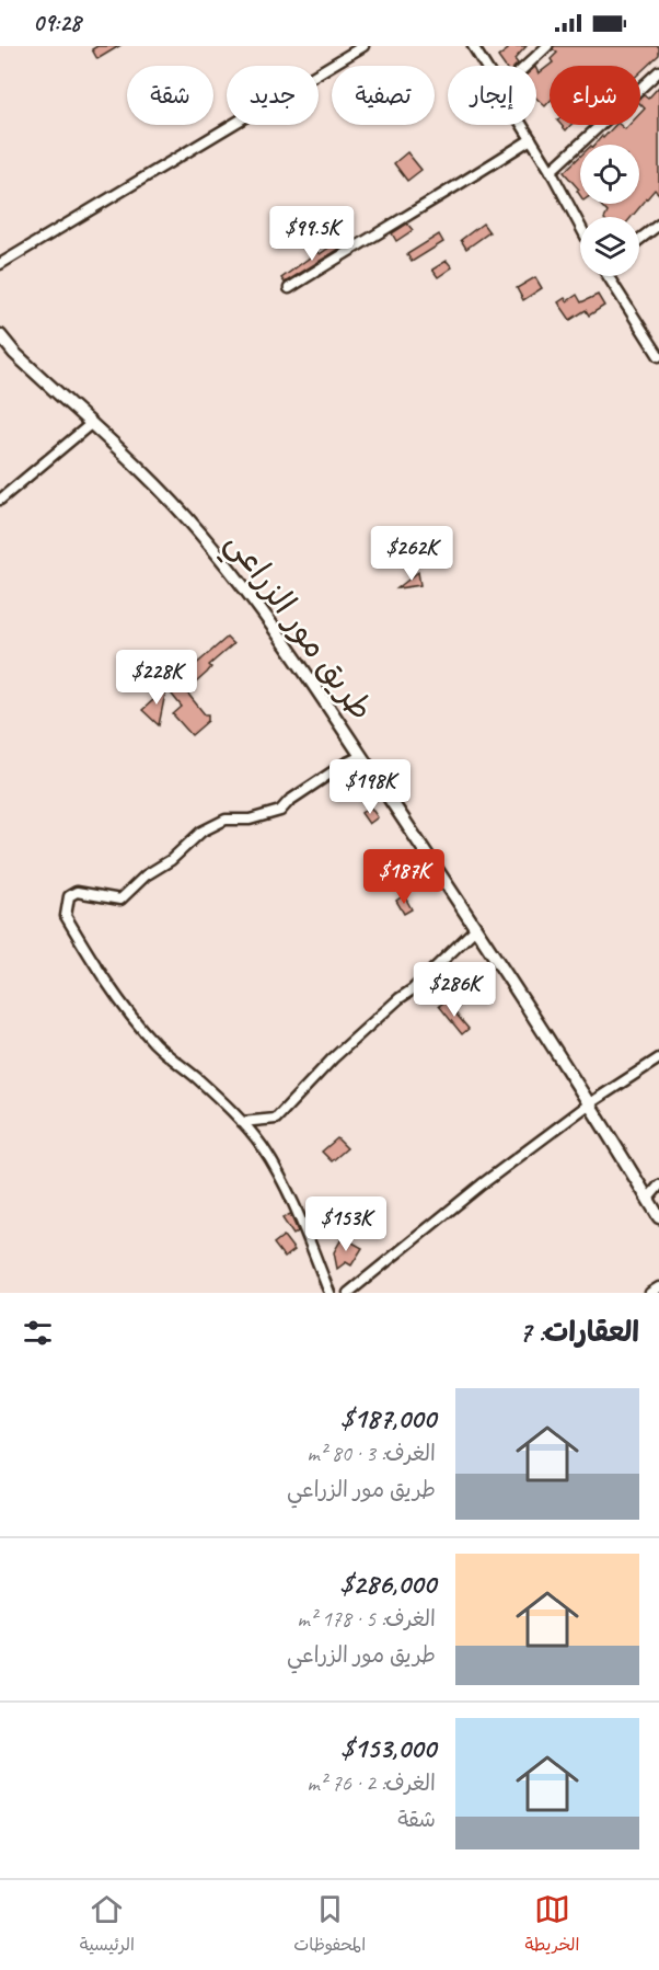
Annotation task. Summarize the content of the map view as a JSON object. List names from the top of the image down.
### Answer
{
  "streets": {
    "street": ["طريق مور الزراعي"]
  },
  "page": {
    "status": "09:28",
    "chip": [
      "شراء",
      "إيجار",
      "تصفية",
      "جديد",
      "شقة"
    ],
    "price": [
      "$99.5K",
      "$262K",
      "$228K",
      "$198K",
      "$187K",
      "$286K",
      "$153K"
    ],
    "heading": "العقارات: 7",
    "list": [
      {
        "name": "$187,000",
        "note": "الغرف: 3 · 80 m² · طريق مور الزراعي"
      },
      {
        "name": "$286,000",
        "note": "الغرف: 5 · 178 m² · طريق مور الزراعي"
      },
      {
        "name": "$153,000",
        "note": "الغرف: 2 · 76 m² · شقة"
      }
    ],
    "tabs": ["الخريطة", "المحفوظات", "الرئيسية"]
  }
}
